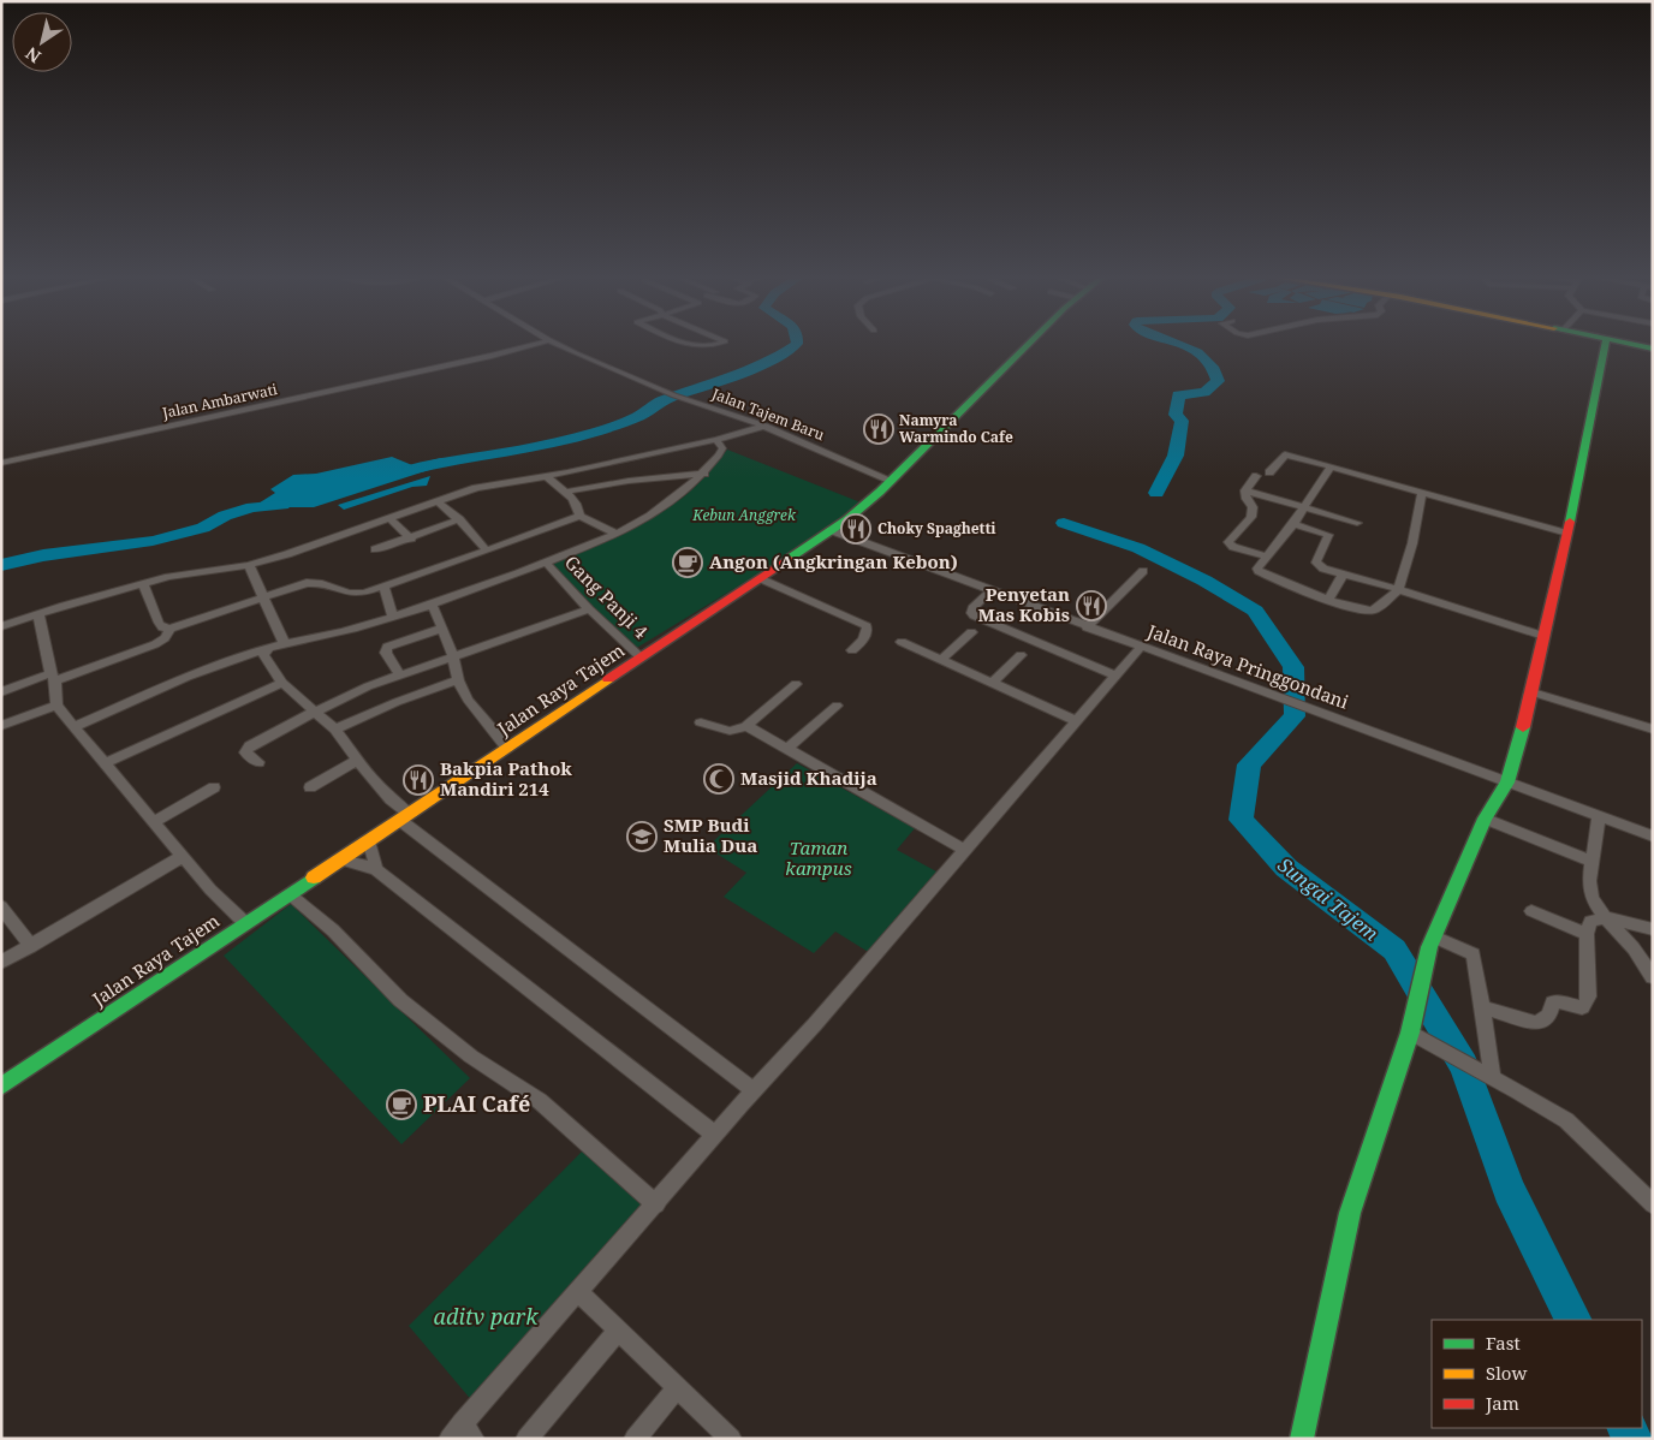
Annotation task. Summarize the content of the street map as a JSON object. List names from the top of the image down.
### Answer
{
  "streets": {
    "main road": ["Jalan Raya Tajem"],
    "street": [
      "Jalan Ambarwati",
      "Jalan Tajem Baru",
      "Gang Panji 4",
      "Jalan Raya Pringgondani"
    ]
  },
  "crossings": [
    ["Jalan Tajem Baru", "Jalan Raya Tajem"],
    ["Gang Panji 4", "Jalan Raya Tajem"],
    ["Jalan Raya Pringgondani", "Jalan Raya Tajem"]
  ],
  "water": ["Sungai Tajem"],
  "parks": ["Kebun Anggrek", "Taman kampus", "aditv park"],
  "places": {
    "restaurant": [
      "Namyra Warmindo Cafe",
      "Choky Spaghetti",
      "Penyetan Mas Kobis",
      "Bakpia Pathok Mandiri 214"
    ],
    "cafe": ["Angon (Angkringan Kebon)", "PLAI Café"],
    "mosque": ["Masjid Khadija"],
    "school or university": ["SMP Budi Mulia Dua"]
  },
  "legend": ["Fast", "Slow", "Jam"],
  "north": "bottom left"
}
